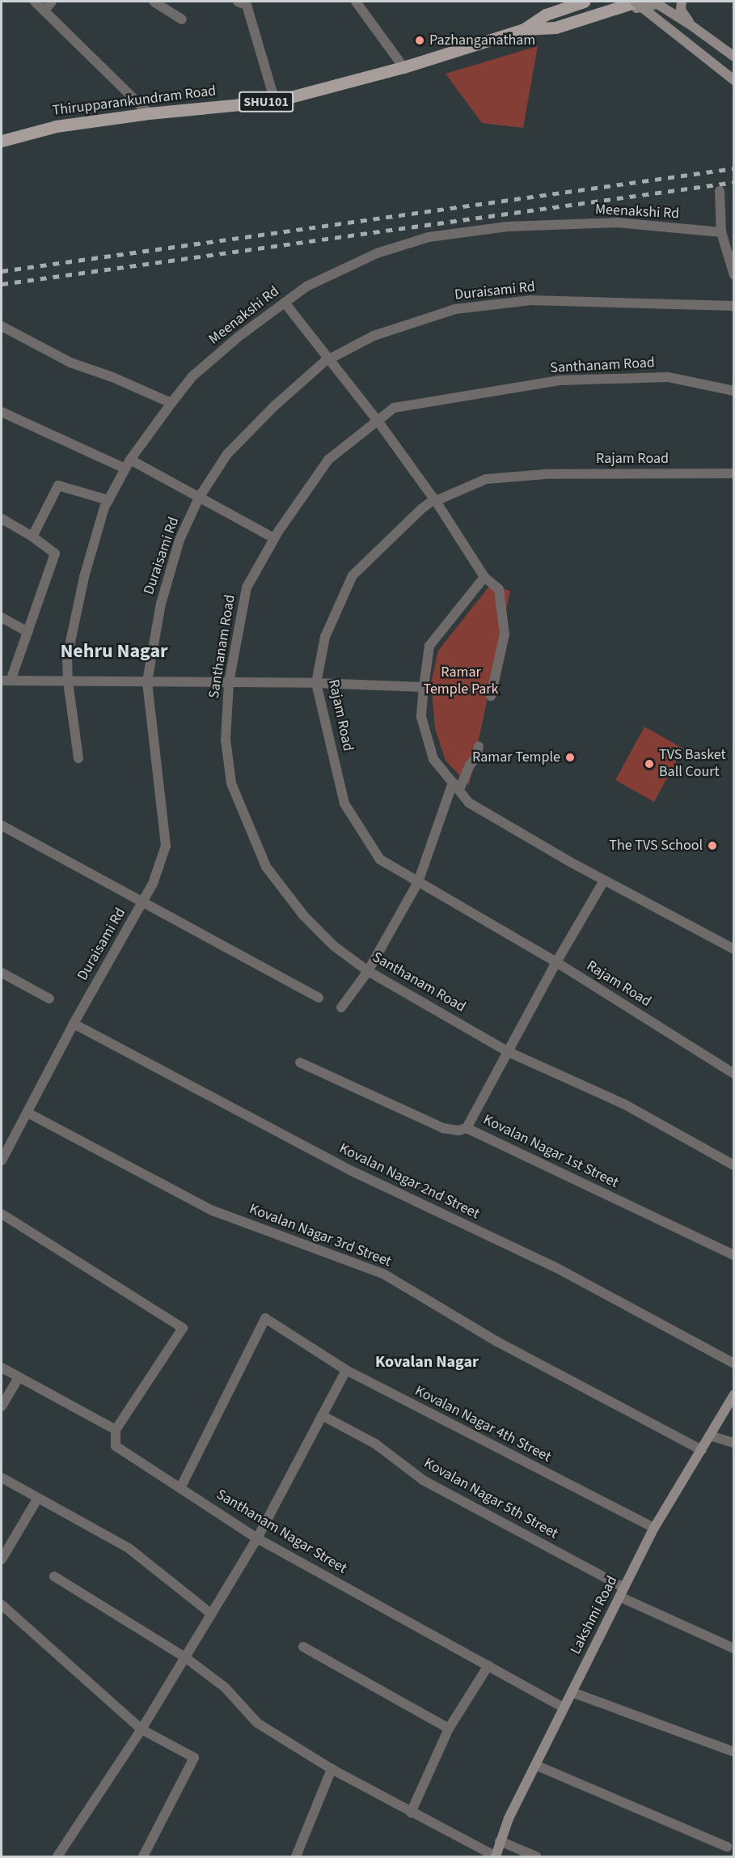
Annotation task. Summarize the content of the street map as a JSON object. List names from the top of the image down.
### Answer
{
  "streets": {
    "main road": ["Thirupparankundram Road", "SHU101"],
    "street": [
      "Meenakshi Rd",
      "Duraisami Rd",
      "Santhanam Road",
      "Rajam Road",
      "Kovalan Nagar 1st Street",
      "Kovalan Nagar 2nd Street",
      "Kovalan Nagar 3rd Street",
      "Kovalan Nagar 4th Street",
      "Kovalan Nagar 5th Street",
      "Santhanam Nagar Street",
      "Lakshmi Road"
    ]
  },
  "crossings": [
    ["Duraisami Rd", "Kovalan Nagar 2nd Street"],
    ["Duraisami Rd", "Kovalan Nagar 3rd Street"],
    ["Kovalan Nagar 3rd Street", "Lakshmi Road"],
    ["Kovalan Nagar 4th Street", "Santhanam Nagar Street"],
    ["Kovalan Nagar 4th Street", "Lakshmi Road"],
    ["Kovalan Nagar 5th Street", "Lakshmi Road"],
    ["Santhanam Nagar Street", "Lakshmi Road"]
  ],
  "districts": ["Nehru Nagar", "Kovalan Nagar"],
  "parks": ["Ramar Temple Park"],
  "places": [
    "Pazhanganatham",
    "Ramar Temple",
    "TVS Basket Ball Court",
    "The TVS School"
  ]
}
